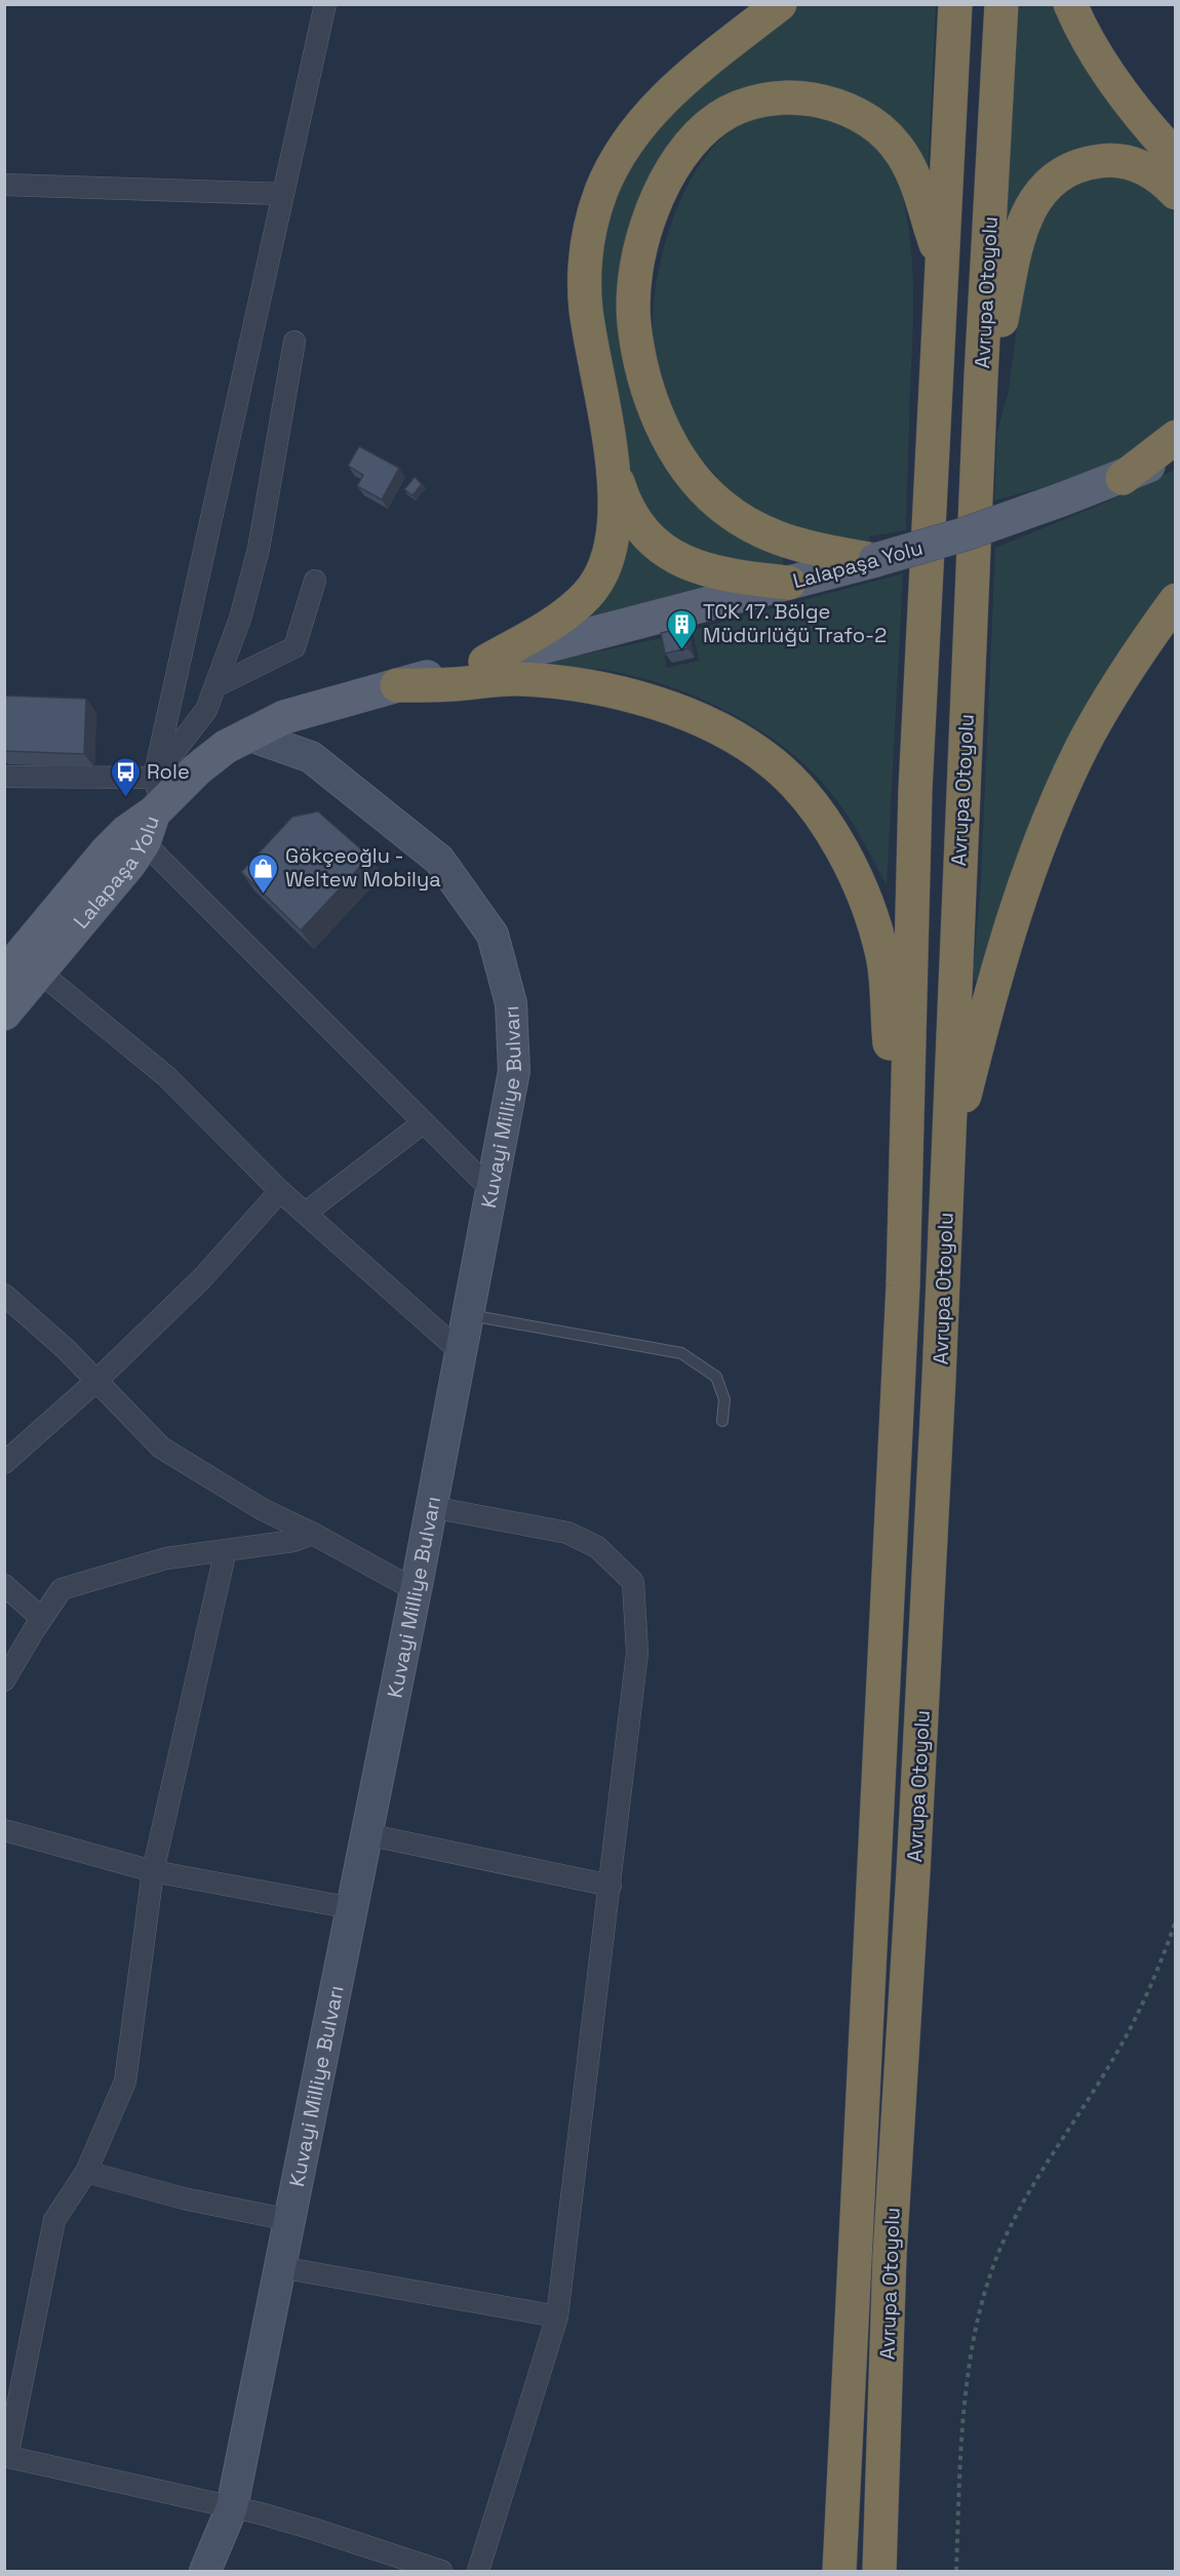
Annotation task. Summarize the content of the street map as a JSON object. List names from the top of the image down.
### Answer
{
  "streets": {
    "highway": ["Avrupa Otoyolu"],
    "main road": ["Lalapaşa Yolu"],
    "street": ["Kuvayi Milliye Bulvarı"]
  },
  "crossings": [
    ["Lalapaşa Yolu", "Kuvayi Milliye Bulvarı"]
  ],
  "places": {
    "building": ["TCK 17. Bölge Müdürlüğü Trafo-2"],
    "bus stop": ["Role"],
    "shop": ["Gökçeoğlu - Weltew Mobilya"]
  }
}
